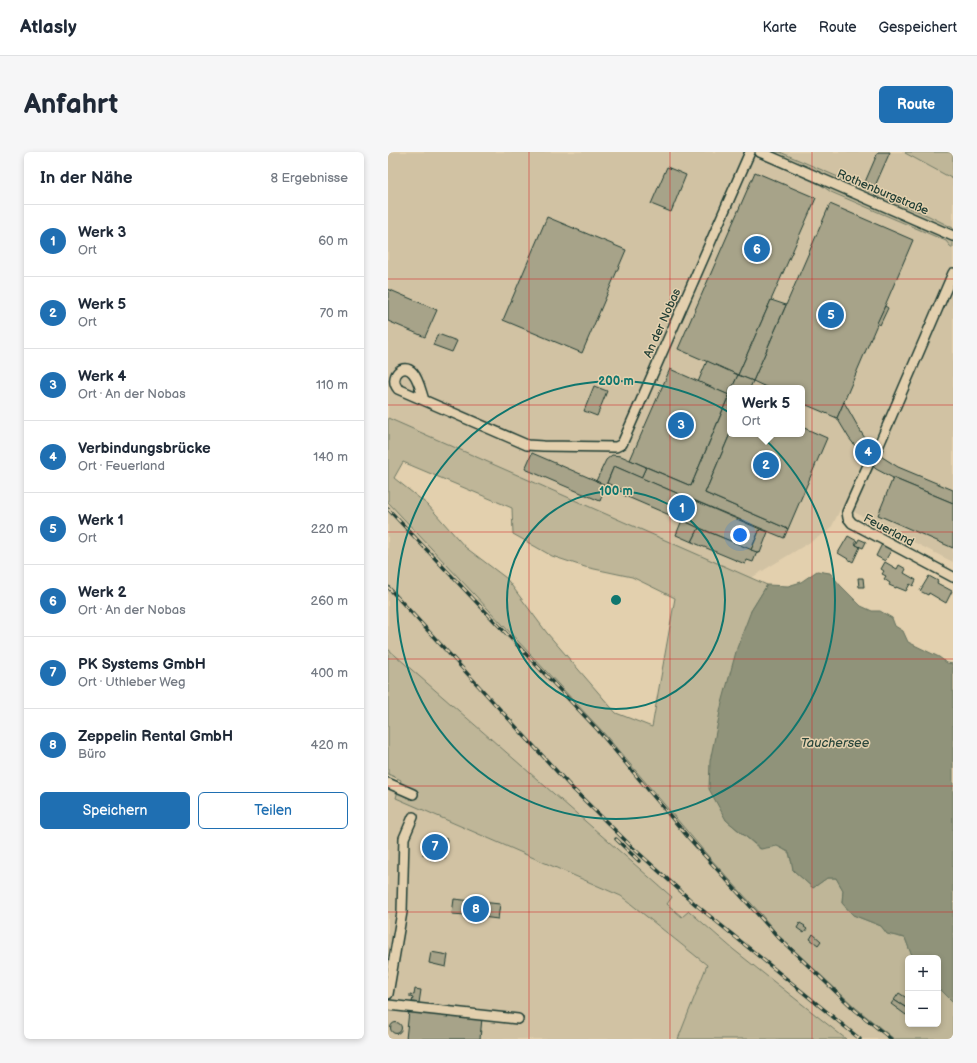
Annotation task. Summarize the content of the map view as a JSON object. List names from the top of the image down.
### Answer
{
  "streets": {
    "street": ["Rothenburgstraße", "An der Nobas", "Feuerland"]
  },
  "water": ["Tauchersee"],
  "page": {
    "header": "Atlasly",
    "nav": ["Karte", "Route", "Gespeichert"],
    "buttons": [
      "Route",
      ["Speichern", "Teilen"]
    ],
    "title": "Anfahrt",
    "heading": ["In der Nähe", "8 Ergebnisse"],
    "list": [
      {
        "mark": "1",
        "name": "Werk 3",
        "note": "Ort",
        "value": "60 m"
      },
      {
        "mark": "2",
        "name": "Werk 5",
        "note": "Ort",
        "value": "70 m"
      },
      {
        "mark": "3",
        "name": "Werk 4",
        "note": "Ort · An der Nobas",
        "value": "110 m"
      },
      {
        "mark": "4",
        "name": "Verbindungsbrücke",
        "note": "Ort · Feuerland",
        "value": "140 m"
      },
      {
        "mark": "5",
        "name": "Werk 1",
        "note": "Ort",
        "value": "220 m"
      },
      {
        "mark": "6",
        "name": "Werk 2",
        "note": "Ort · An der Nobas",
        "value": "260 m"
      },
      {
        "mark": "7",
        "name": "PK Systems GmbH",
        "note": "Ort · Uthleber Weg",
        "value": "400 m"
      },
      {
        "mark": "8",
        "name": "Zeppelin Rental GmbH",
        "note": "Büro",
        "value": "420 m"
      }
    ],
    "pins": [
      "6",
      "5",
      "3",
      "4",
      "2",
      "1",
      "7",
      "8"
    ],
    "popup": ["Werk 5", "Ort"],
    "map_buttons": ["+", "−"]
  },
  "rings": ["200 m", "100 m"]
}
